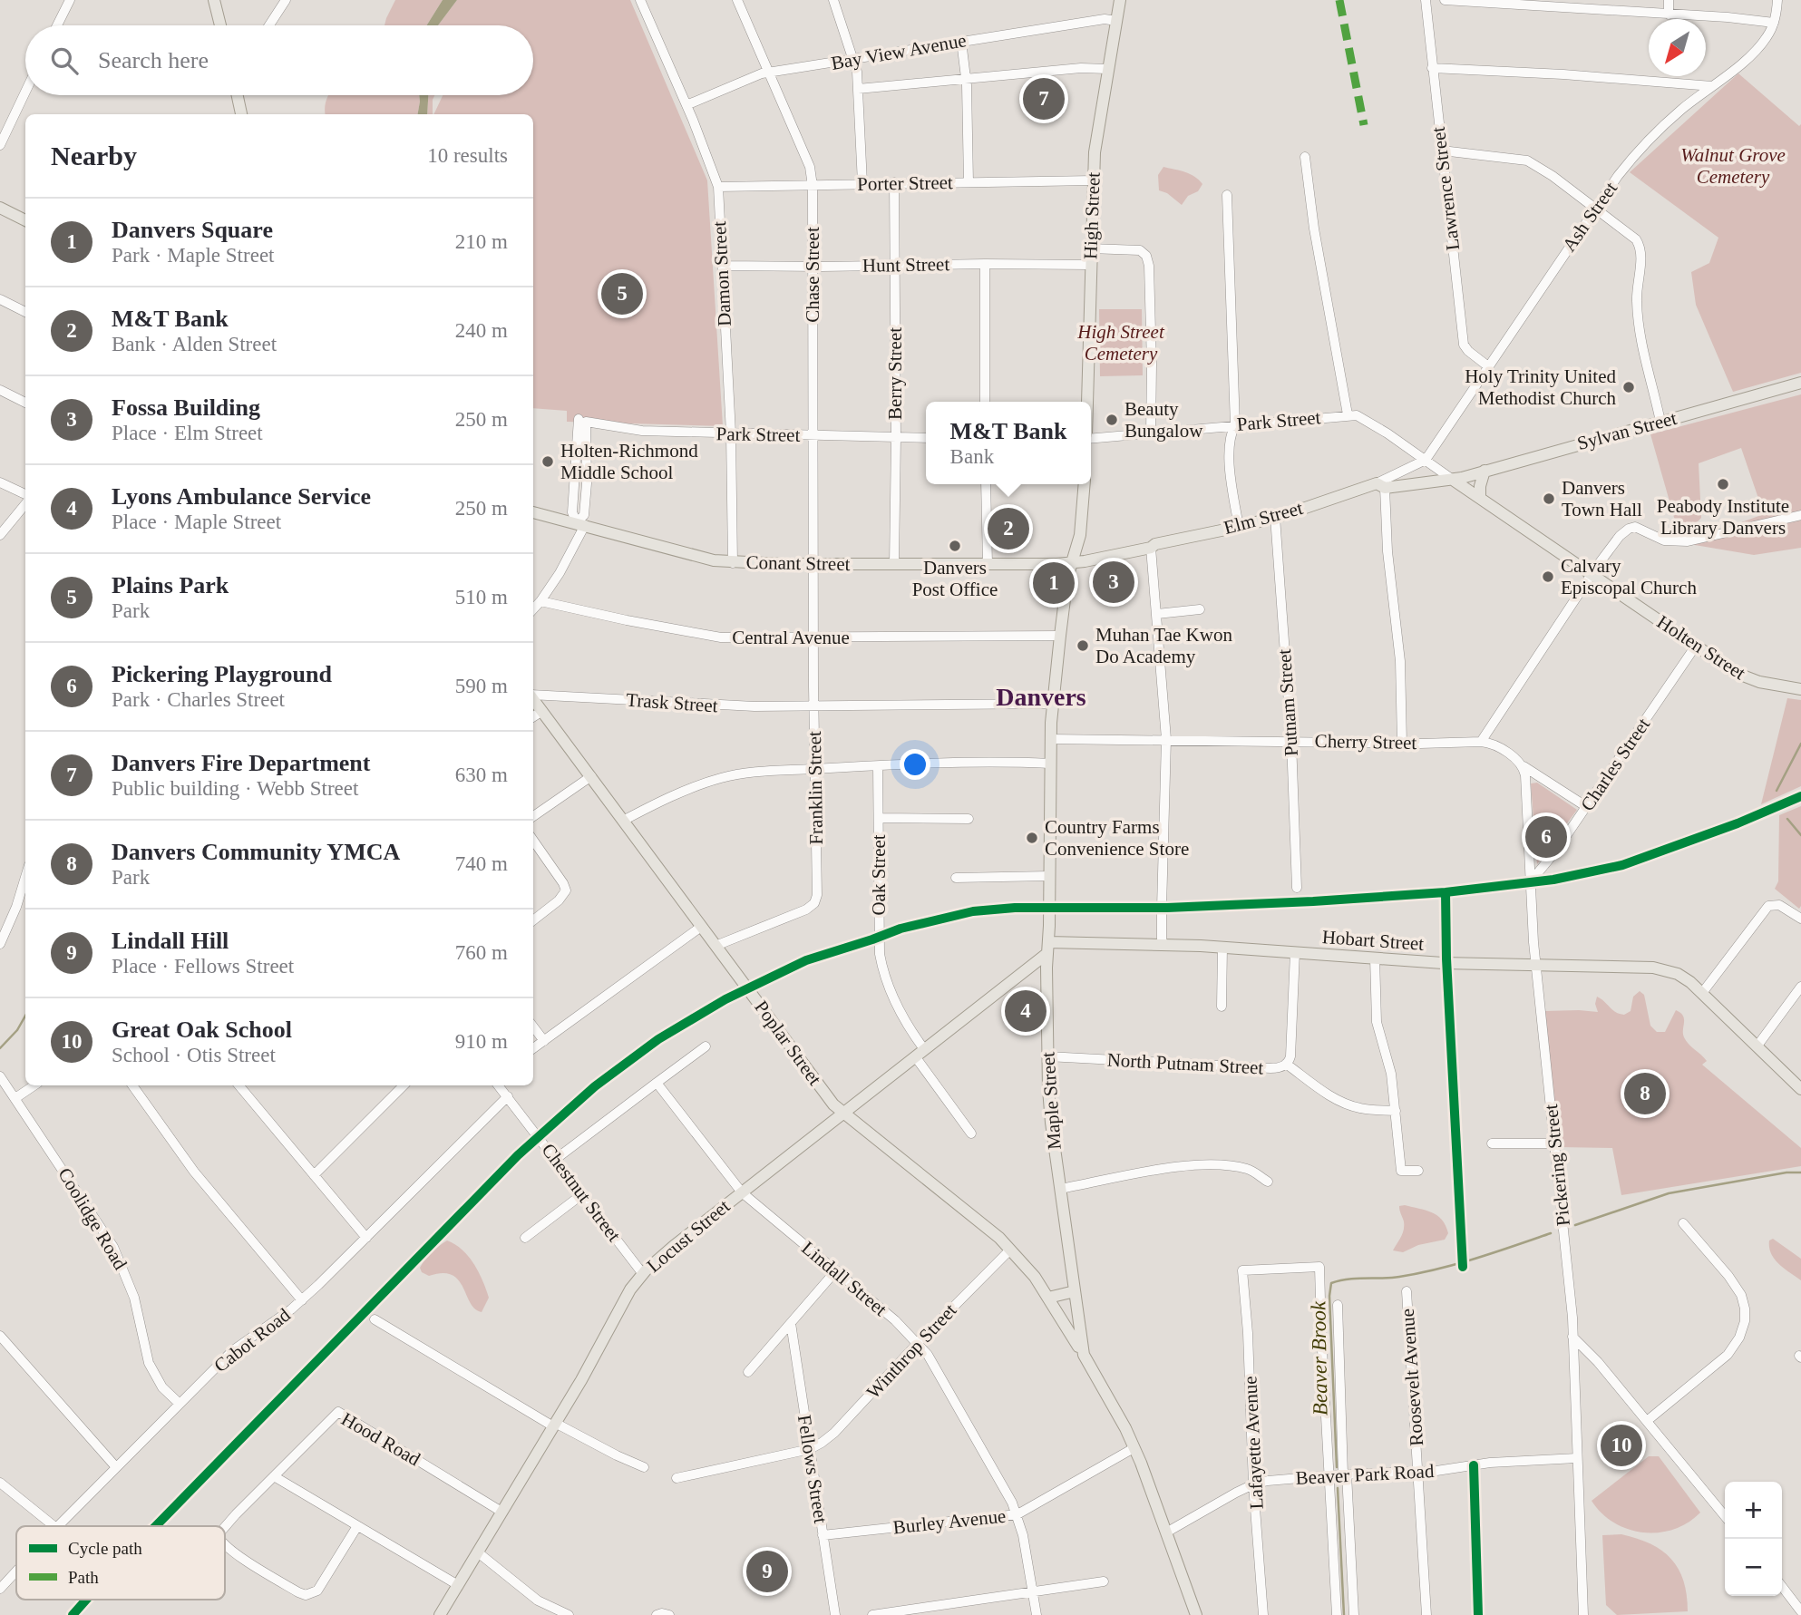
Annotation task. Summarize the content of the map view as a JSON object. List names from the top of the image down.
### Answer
{
  "streets": {
    "main road": [
      "High Street",
      "Sylvan Street",
      "Elm Street",
      "Conant Street",
      "Holten Street",
      "Hobart Street",
      "Poplar Street",
      "Maple Street",
      "Locust Street"
    ],
    "street": [
      "Bay View Avenue",
      "Porter Street",
      "Lawrence Street",
      "Ash Street",
      "Hunt Street",
      "Damon Street",
      "Chase Street",
      "Berry Street",
      "Park Street",
      "Central Avenue",
      "Trask Street",
      "Putnam Street",
      "Cherry Street",
      "Charles Street",
      "Franklin Street",
      "Oak Street",
      "North Putnam Street",
      "Pickering Street",
      "Chestnut Street",
      "Coolidge Road",
      "Lindall Street",
      "Cabot Road",
      "Winthrop Street",
      "Roosevelt Avenue",
      "Hood Road",
      "Lafayette Avenue",
      "Fellows Street",
      "Beaver Park Road",
      "Burley Avenue"
    ]
  },
  "crossings": [
    ["Bay View Avenue", "High Street"],
    ["Bay View Avenue", "Damon Street"],
    ["Bay View Avenue", "Chase Street"],
    ["Porter Street", "High Street"],
    ["Porter Street", "Damon Street"],
    ["Porter Street", "Chase Street"],
    ["Porter Street", "Berry Street"],
    ["Lawrence Street", "Ash Street"],
    ["High Street", "Hunt Street"],
    ["Ash Street", "Park Street"],
    ["Hunt Street", "Damon Street"],
    ["Hunt Street", "Chase Street"],
    ["Hunt Street", "Berry Street"],
    ["Damon Street", "Park Street"],
    ["Damon Street", "Conant Street"],
    ["Chase Street", "Park Street"],
    ["Chase Street", "Conant Street"],
    ["Chase Street", "Franklin Street"],
    ["Berry Street", "Park Street"],
    ["Berry Street", "Conant Street"],
    ["Park Street", "Sylvan Street"],
    ["Park Street", "Elm Street"],
    ["Park Street", "Conant Street"],
    ["Park Street", "Holten Street"],
    ["Sylvan Street", "Elm Street"],
    ["Sylvan Street", "Holten Street"],
    ["Elm Street", "Conant Street"],
    ["Elm Street", "Holten Street"],
    ["Elm Street", "Putnam Street"],
    ["Elm Street", "Maple Street"],
    ["Conant Street", "Franklin Street"],
    ["Conant Street", "Maple Street"],
    ["Central Avenue", "Franklin Street"],
    ["Central Avenue", "Maple Street"],
    ["Holten Street", "Charles Street"],
    ["Trask Street", "Franklin Street"],
    ["Trask Street", "Maple Street"],
    ["Putnam Street", "Cherry Street"],
    ["Cherry Street", "Maple Street"],
    ["Charles Street", "Pickering Street"],
    ["Franklin Street", "Poplar Street"],
    ["Oak Street", "Locust Street"],
    ["Hobart Street", "North Putnam Street"],
    ["Hobart Street", "Maple Street"],
    ["Hobart Street", "Pickering Street"],
    ["Hobart Street", "Locust Street"],
    ["Poplar Street", "Maple Street"],
    ["Poplar Street", "Locust Street"],
    ["Poplar Street", "Winthrop Street"],
    ["North Putnam Street", "Maple Street"],
    ["Maple Street", "Locust Street"],
    ["Maple Street", "Beaver Park Road"],
    ["Maple Street", "Burley Avenue"],
    ["Pickering Street", "Beaver Park Road"],
    ["Chestnut Street", "Locust Street"],
    ["Chestnut Street", "Cabot Road"],
    ["Coolidge Road", "Cabot Road"],
    ["Locust Street", "Lindall Street"],
    ["Locust Street", "Hood Road"],
    ["Lindall Street", "Winthrop Street"],
    ["Lindall Street", "Burley Avenue"],
    ["Winthrop Street", "Fellows Street"],
    ["Roosevelt Avenue", "Beaver Park Road"],
    ["Lafayette Avenue", "Beaver Park Road"],
    ["Fellows Street", "Burley Avenue"]
  ],
  "districts": ["Danvers"],
  "water": ["Beaver Brook"],
  "parks": ["Walnut Grove Cemetery", "High Street Cemetery"],
  "places": [
    "Holy Trinity United Methodist Church",
    "Beauty Bungalow",
    "Holten-Richmond Middle School",
    "Peabody Institute Library Danvers",
    "Danvers Town Hall",
    "Danvers Post Office",
    "Calvary Episcopal Church",
    "Muhan Tae Kwon Do Academy",
    "Country Farms Convenience Store"
  ],
  "legend": ["Cycle path", "Path"],
  "north": "bottom left",
  "page": {
    "search": "Search here",
    "pins": [
      "7",
      "5",
      "2",
      "3",
      "1",
      "6",
      "4",
      "8",
      "10",
      "9"
    ],
    "heading": ["Nearby", "10 results"],
    "list": [
      {
        "mark": "1",
        "name": "Danvers Square",
        "note": "Park · Maple Street",
        "value": "210 m"
      },
      {
        "mark": "2",
        "name": "M&T Bank",
        "note": "Bank · Alden Street",
        "value": "240 m"
      },
      {
        "mark": "3",
        "name": "Fossa Building",
        "note": "Place · Elm Street",
        "value": "250 m"
      },
      {
        "mark": "4",
        "name": "Lyons Ambulance Service",
        "note": "Place · Maple Street",
        "value": "250 m"
      },
      {
        "mark": "5",
        "name": "Plains Park",
        "note": "Park",
        "value": "510 m"
      },
      {
        "mark": "6",
        "name": "Pickering Playground",
        "note": "Park · Charles Street",
        "value": "590 m"
      },
      {
        "mark": "7",
        "name": "Danvers Fire Department",
        "note": "Public building · Webb Street",
        "value": "630 m"
      },
      {
        "mark": "8",
        "name": "Danvers Community YMCA",
        "note": "Park",
        "value": "740 m"
      },
      {
        "mark": "9",
        "name": "Lindall Hill",
        "note": "Place · Fellows Street",
        "value": "760 m"
      },
      {
        "mark": "10",
        "name": "Great Oak School",
        "note": "School · Otis Street",
        "value": "910 m"
      }
    ],
    "popup": ["M&T Bank", "Bank"],
    "map_buttons": ["+", "−"]
  }
}
